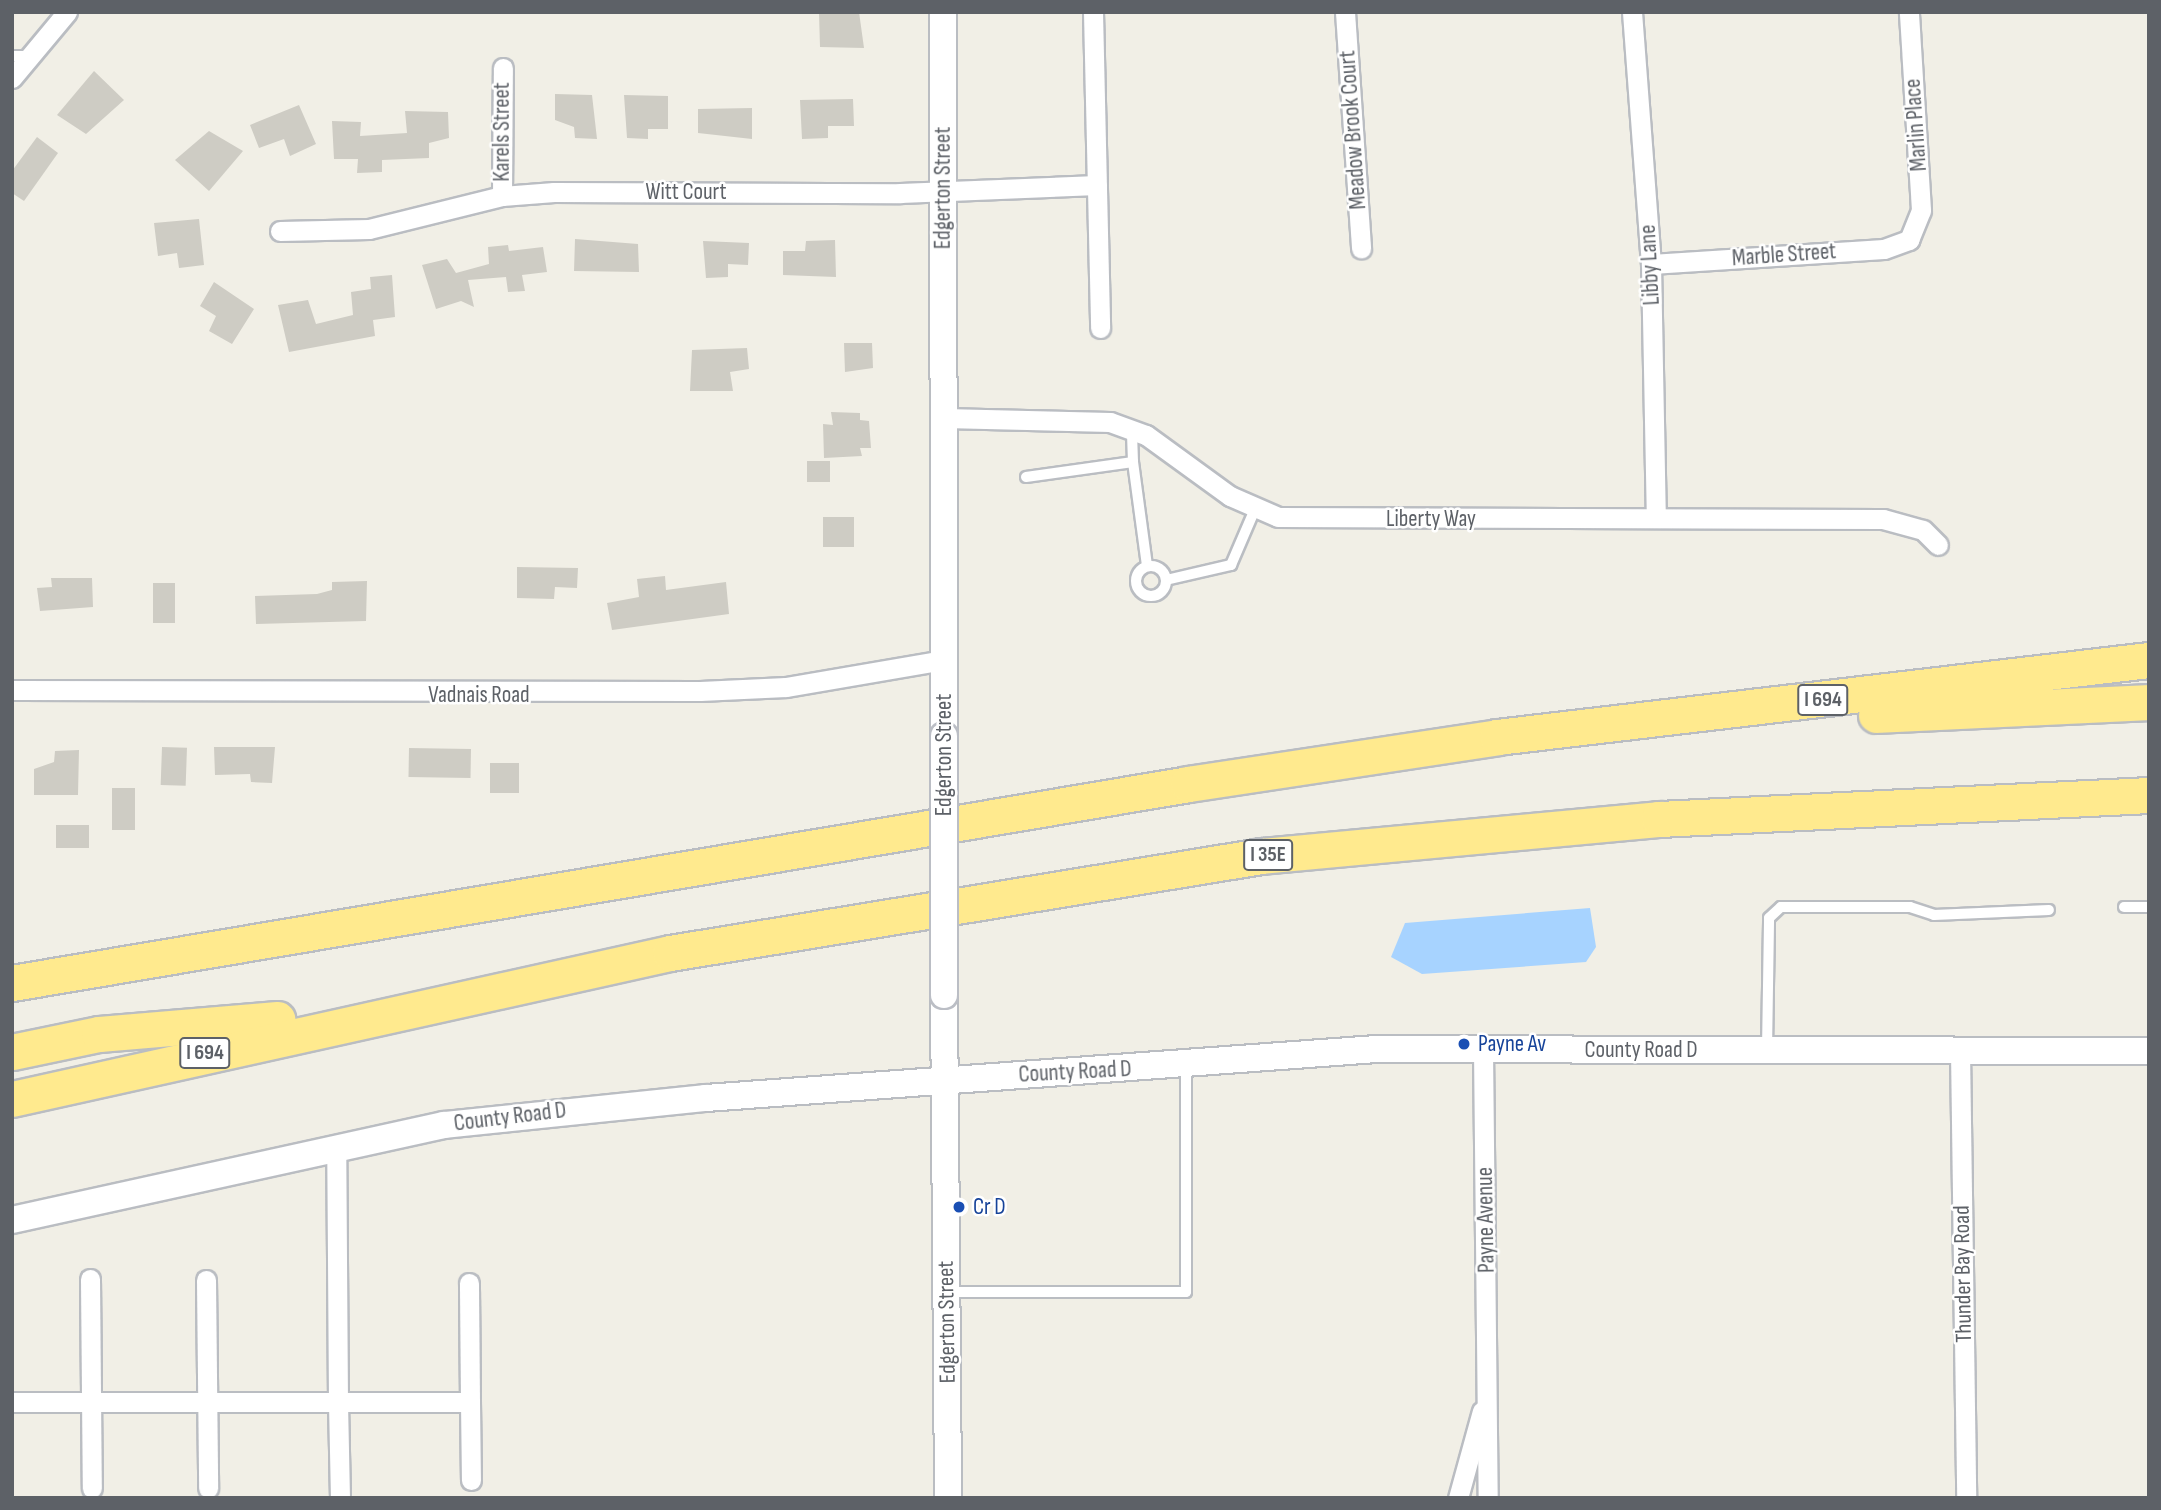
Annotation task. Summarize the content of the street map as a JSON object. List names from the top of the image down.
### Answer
{
  "streets": {
    "highway": ["I 694", "I 35E"],
    "street": [
      "Marlin Place",
      "Meadow Brook Court",
      "Karels Street",
      "Edgerton Street",
      "Witt Court",
      "Marble Street",
      "Libby Lane",
      "Liberty Way",
      "Vadnais Road",
      "County Road D",
      "Payne Avenue",
      "Thunder Bay Road"
    ]
  },
  "crossings": [
    ["Marlin Place", "Marble Street"],
    ["Karels Street", "Witt Court"],
    ["Edgerton Street", "Witt Court"],
    ["Edgerton Street", "Liberty Way"],
    ["Edgerton Street", "Vadnais Road"],
    ["Edgerton Street", "County Road D"],
    ["Marble Street", "Libby Lane"],
    ["Libby Lane", "Liberty Way"],
    ["I 694", "I 35E"],
    ["County Road D", "Payne Avenue"],
    ["County Road D", "Thunder Bay Road"]
  ],
  "places": ["Payne Av", "Cr D"]
}
